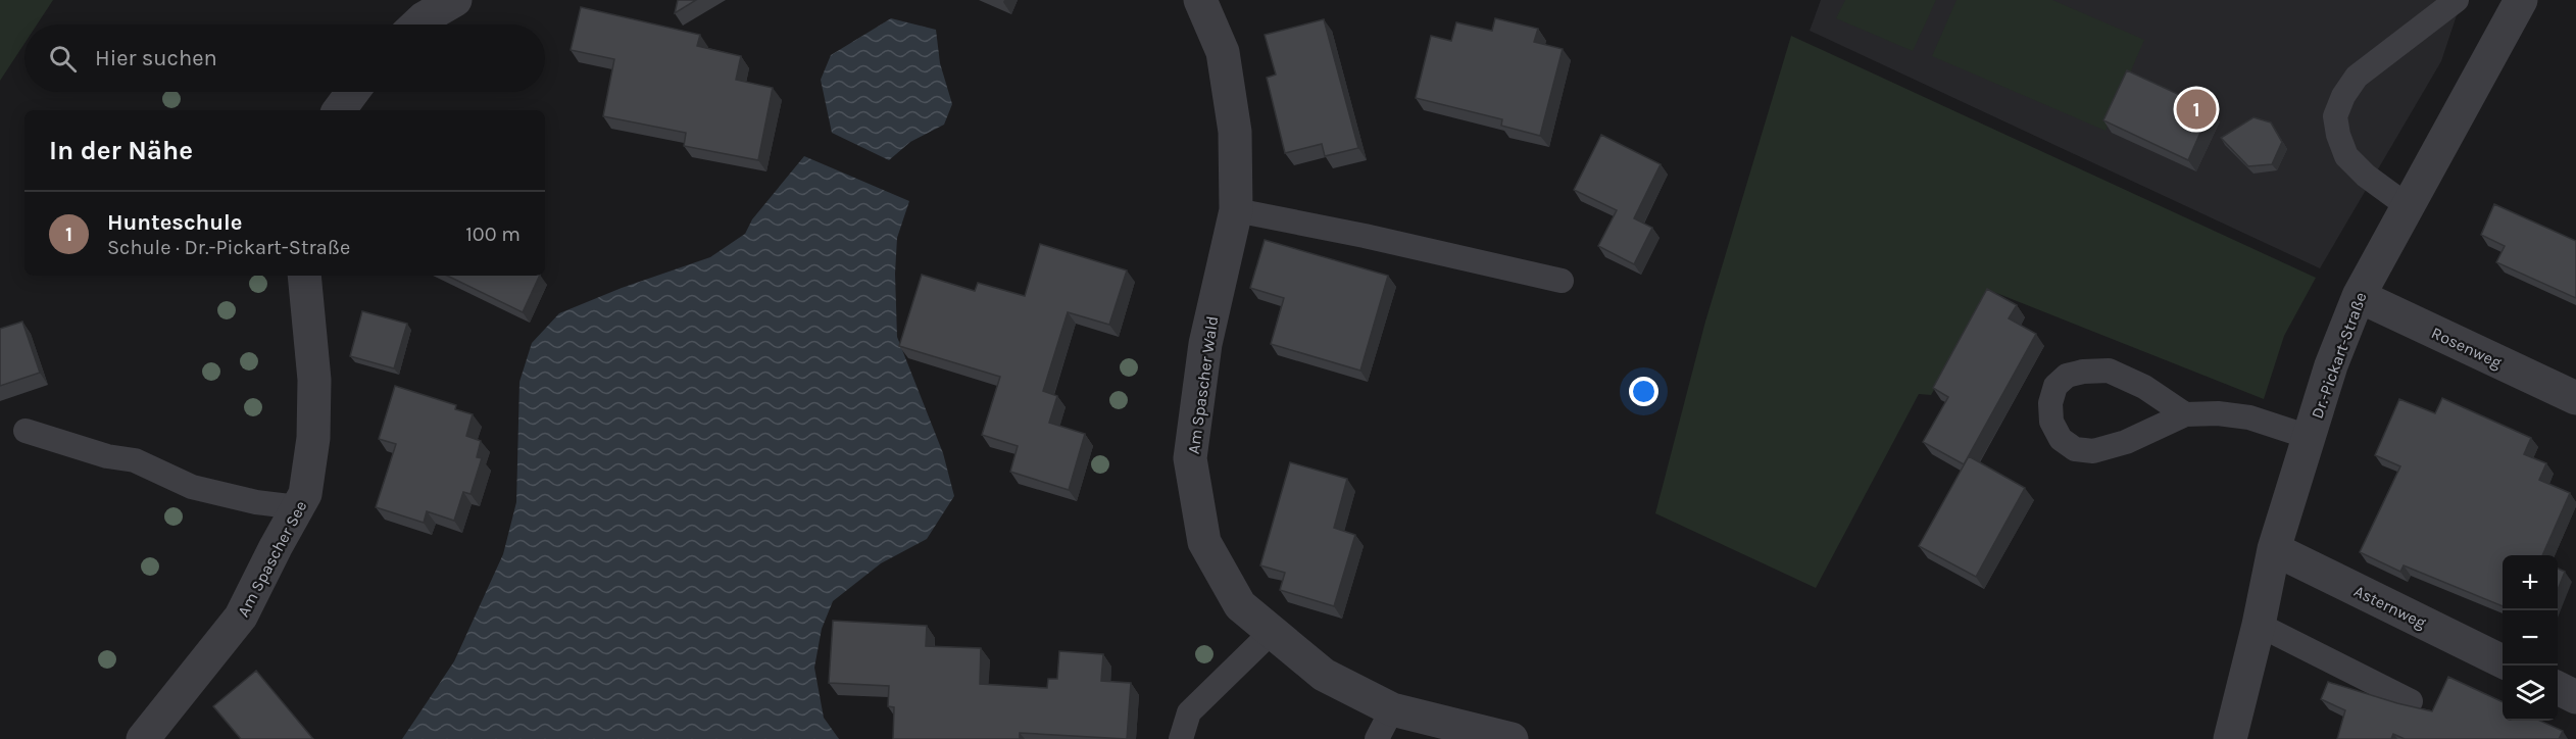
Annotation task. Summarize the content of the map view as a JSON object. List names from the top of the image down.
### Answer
{
  "streets": {
    "street": [
      "Rosenweg",
      "Dr.-Pickart-Straße",
      "Am Spascher Wald",
      "Am Spascher See",
      "Asternweg"
    ]
  },
  "crossings": [
    ["Rosenweg", "Dr.-Pickart-Straße"],
    ["Dr.-Pickart-Straße", "Asternweg"]
  ],
  "page": {
    "search": "Hier suchen",
    "pins": "1",
    "heading": "In der Nähe",
    "list": [
      {
        "mark": "1",
        "name": "Hunteschule",
        "note": "Schule · Dr.-Pickart-Straße",
        "value": "100 m"
      }
    ],
    "map_buttons": ["+", "−"]
  }
}
